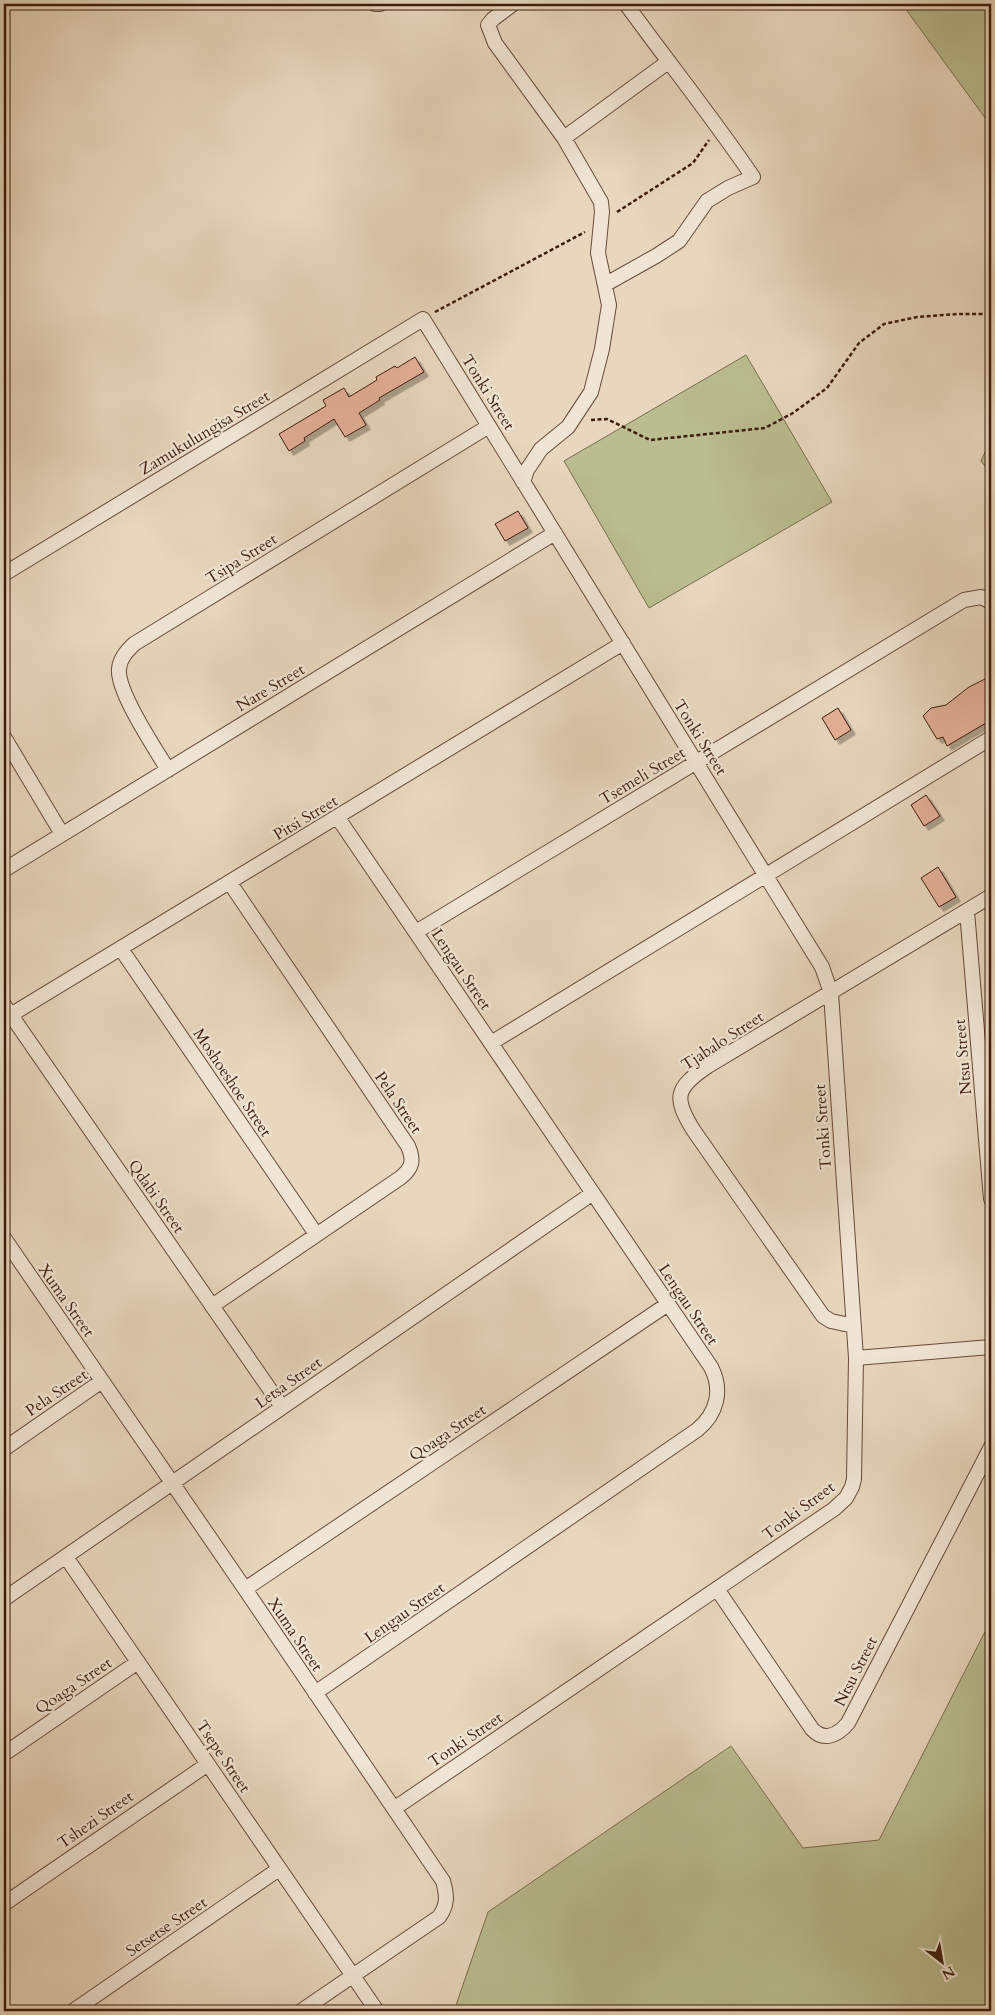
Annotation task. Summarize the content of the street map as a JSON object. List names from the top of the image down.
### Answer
{
  "streets": {
    "street": [
      "Tonki Street",
      "Zamukulungisa Street",
      "Tsipa Street",
      "Nare Street",
      "Tsemeli Street",
      "Pitsi Street",
      "Lengau Street",
      "Tjabalo Street",
      "Ntsu Street",
      "Moshoeshoe Street",
      "Pela Street",
      "Qdabi Street",
      "Xuma Street",
      "Letsa Street",
      "Qoaga Street",
      "Tsepe Street",
      "Tshezi Street",
      "Setsetse Street"
    ]
  },
  "crossings": [
    ["Tonki Street", "Zamukulungisa Street"],
    ["Tonki Street", "Tsipa Street"],
    ["Tonki Street", "Nare Street"],
    ["Tonki Street", "Tsemeli Street"],
    ["Tonki Street", "Pitsi Street"],
    ["Tonki Street", "Tjabalo Street"],
    ["Tonki Street", "Ntsu Street"],
    ["Tonki Street", "Xuma Street"],
    ["Tsipa Street", "Nare Street"],
    ["Tsemeli Street", "Lengau Street"],
    ["Pitsi Street", "Lengau Street"],
    ["Pitsi Street", "Moshoeshoe Street"],
    ["Pitsi Street", "Pela Street"],
    ["Pitsi Street", "Qdabi Street"],
    ["Lengau Street", "Xuma Street"],
    ["Lengau Street", "Letsa Street"],
    ["Lengau Street", "Qoaga Street"],
    ["Tjabalo Street", "Ntsu Street"],
    ["Moshoeshoe Street", "Pela Street"],
    ["Pela Street", "Qdabi Street"],
    ["Pela Street", "Xuma Street"],
    ["Qdabi Street", "Letsa Street"],
    ["Xuma Street", "Letsa Street"],
    ["Xuma Street", "Qoaga Street"],
    ["Xuma Street", "Tsepe Street"],
    ["Letsa Street", "Tsepe Street"],
    ["Qoaga Street", "Tsepe Street"],
    ["Tsepe Street", "Tshezi Street"],
    ["Tsepe Street", "Setsetse Street"]
  ],
  "north": "bottom right"
}
